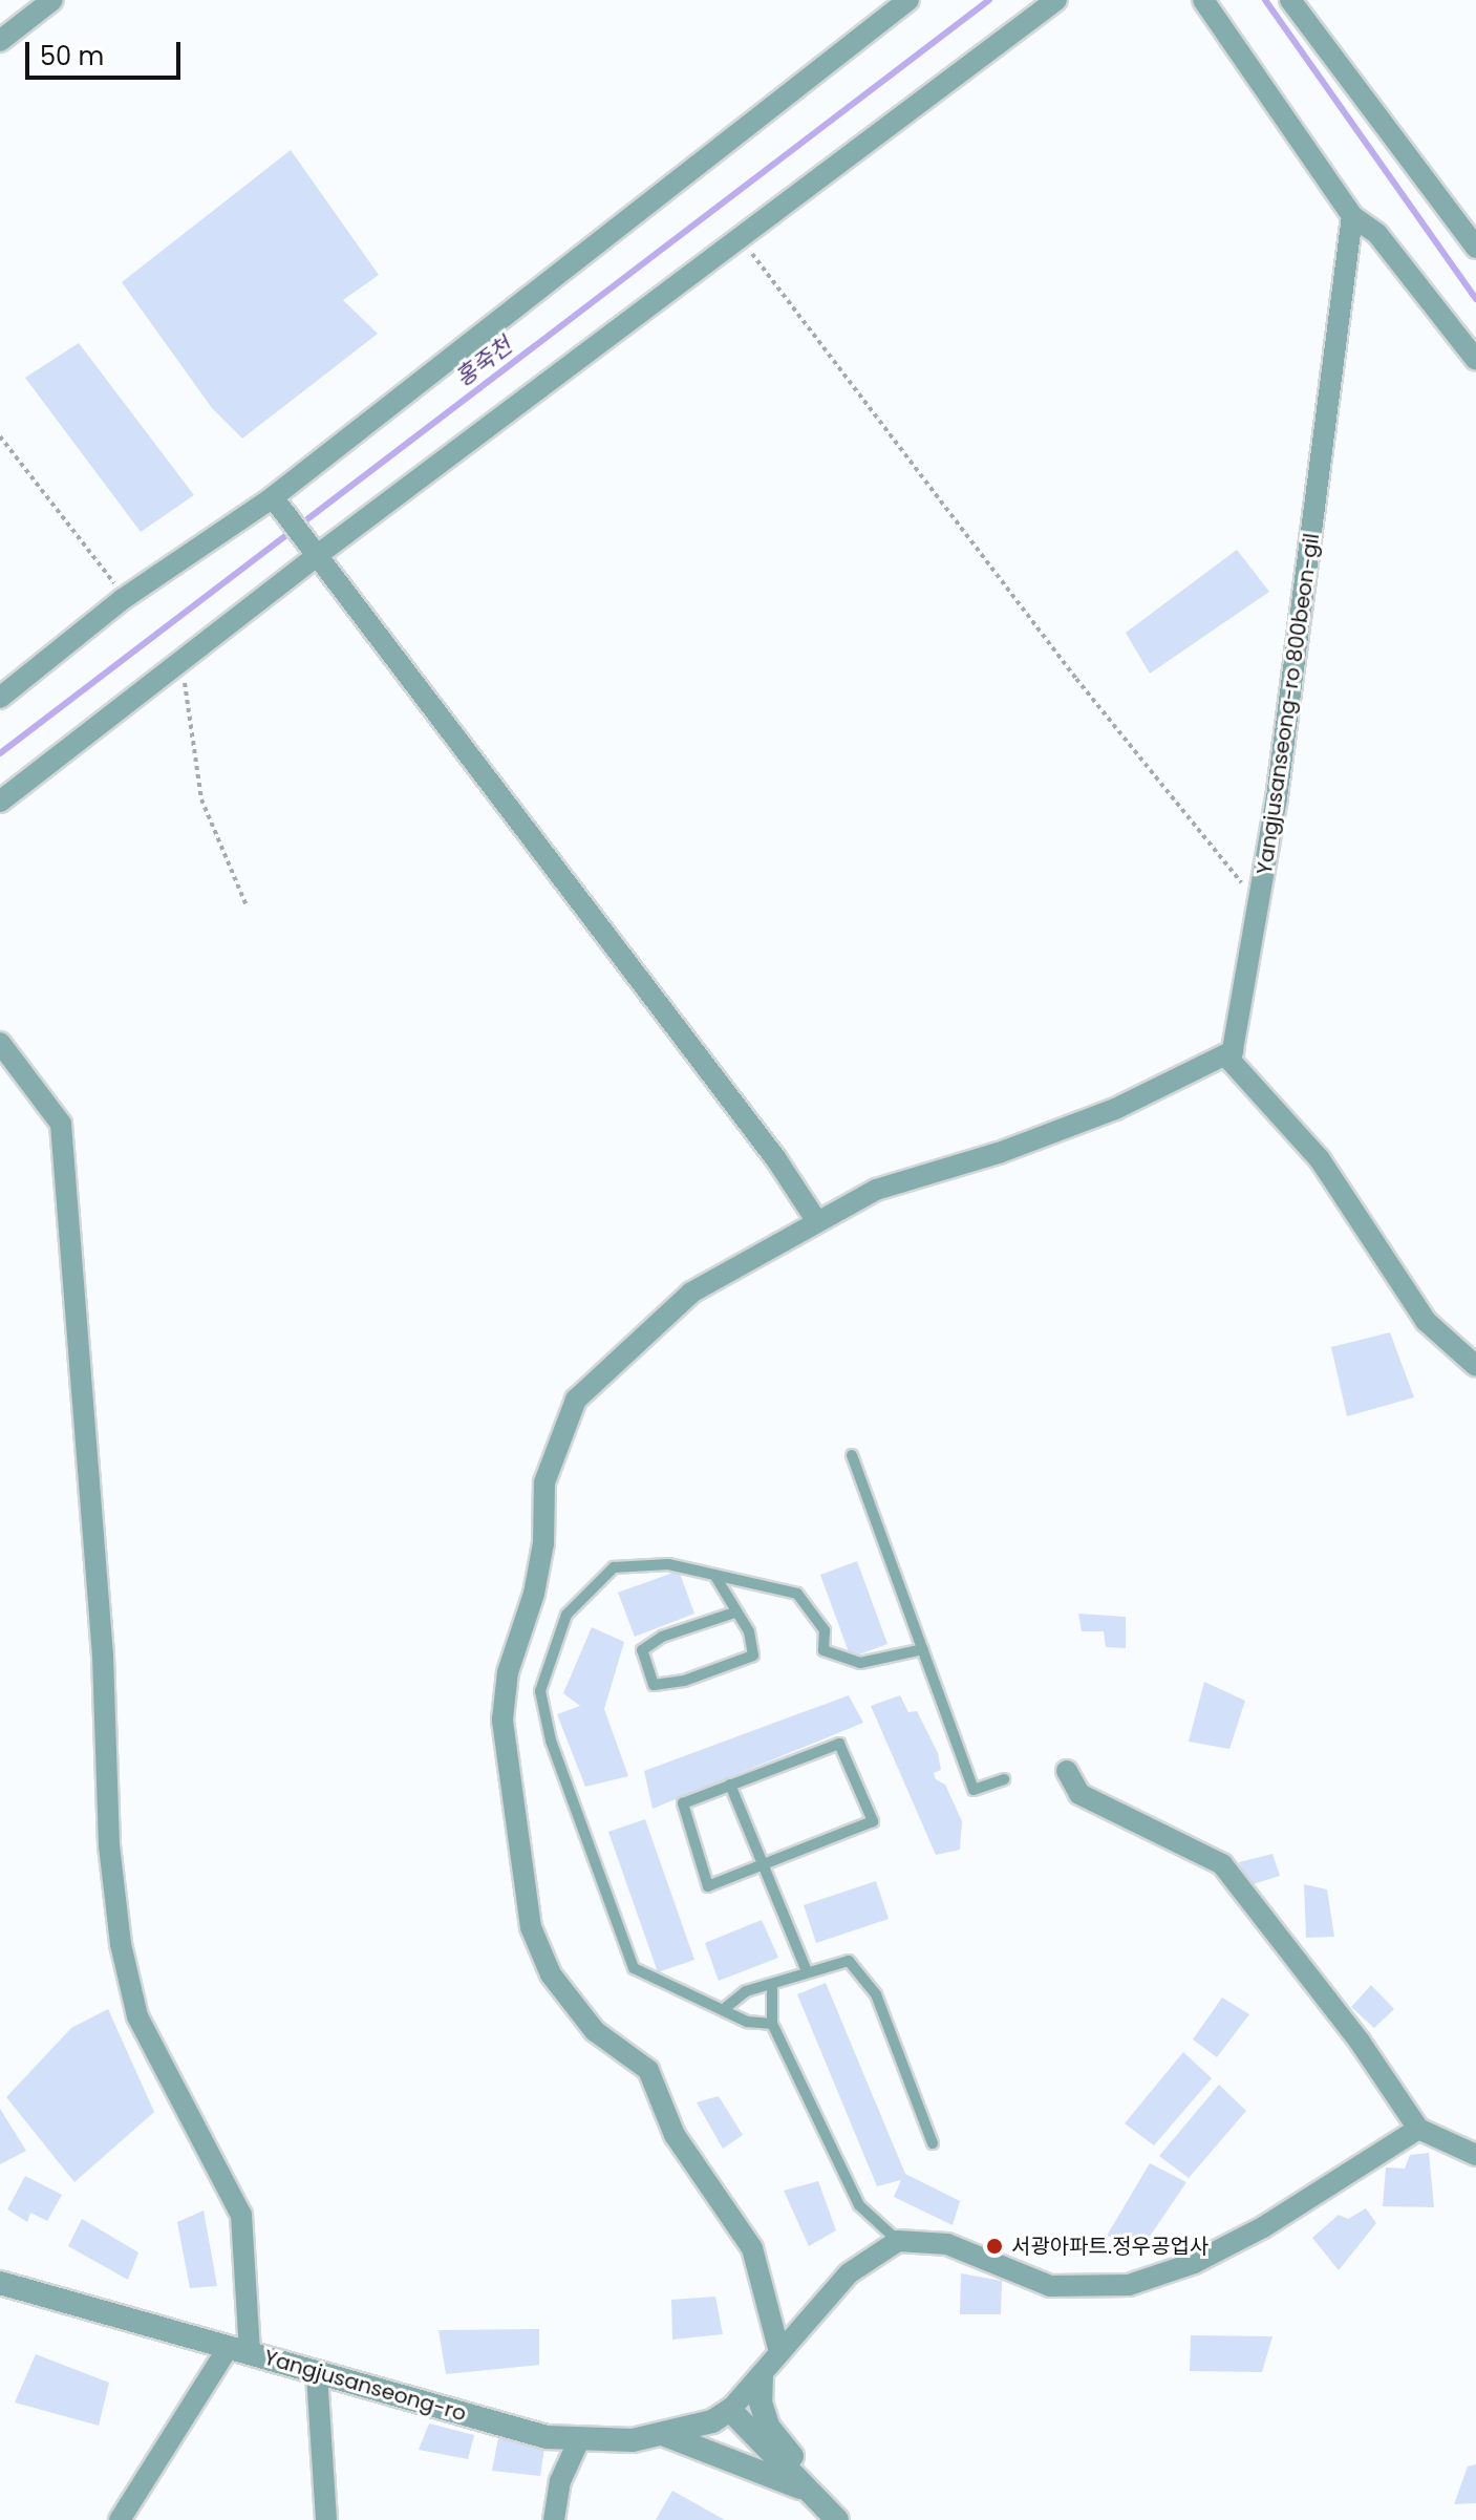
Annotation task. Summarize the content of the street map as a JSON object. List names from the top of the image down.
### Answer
{
  "streets": {
    "street": ["Yangjusanseong-ro 800beon-gil", "Yangjusanseong-ro"]
  },
  "water": ["홍죽천"],
  "places": ["서광아파트.정우공업사"],
  "scale_bar": "50 m"
}
